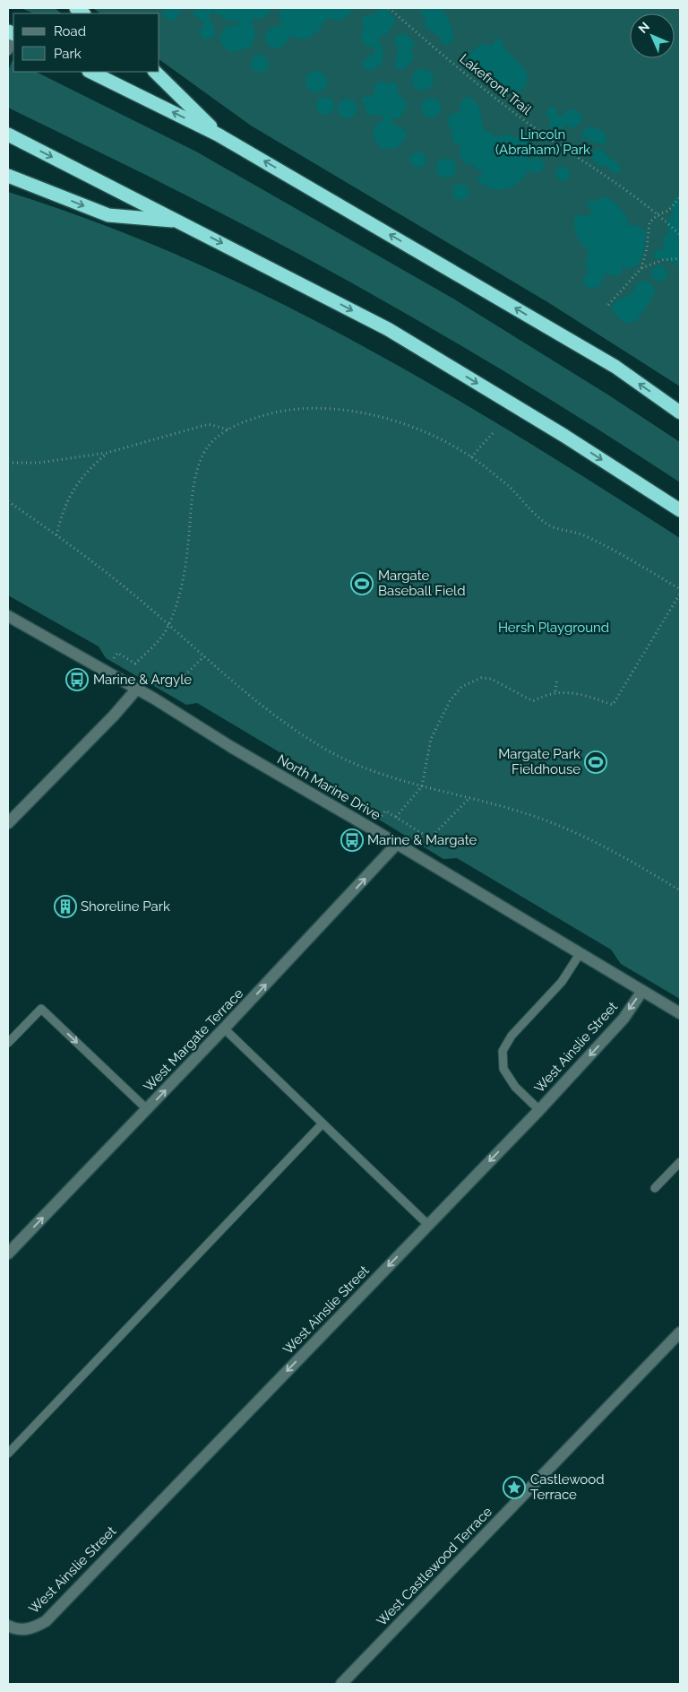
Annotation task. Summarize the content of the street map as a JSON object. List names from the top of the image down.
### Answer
{
  "streets": {
    "street": [
      "North Marine Drive",
      "West Margate Terrace",
      "West Ainslie Street",
      "West Castlewood Terrace"
    ],
    "path": ["Lakefront Trail"]
  },
  "crossings": [
    ["North Marine Drive", "West Margate Terrace"],
    ["North Marine Drive", "West Ainslie Street"]
  ],
  "one_way": ["West Margate Terrace", "West Ainslie Street"],
  "parks": ["Lincoln (Abraham) Park", "Hersh Playground"],
  "places": {
    "sports": ["Margate Baseball Field", "Margate Park Fieldhouse"],
    "bus stop": ["Marine & Argyle", "Marine & Margate"],
    "building": ["Shoreline Park"],
    "place": ["Castlewood Terrace"]
  },
  "legend": ["Road", "Park"],
  "north": "top left"
}
